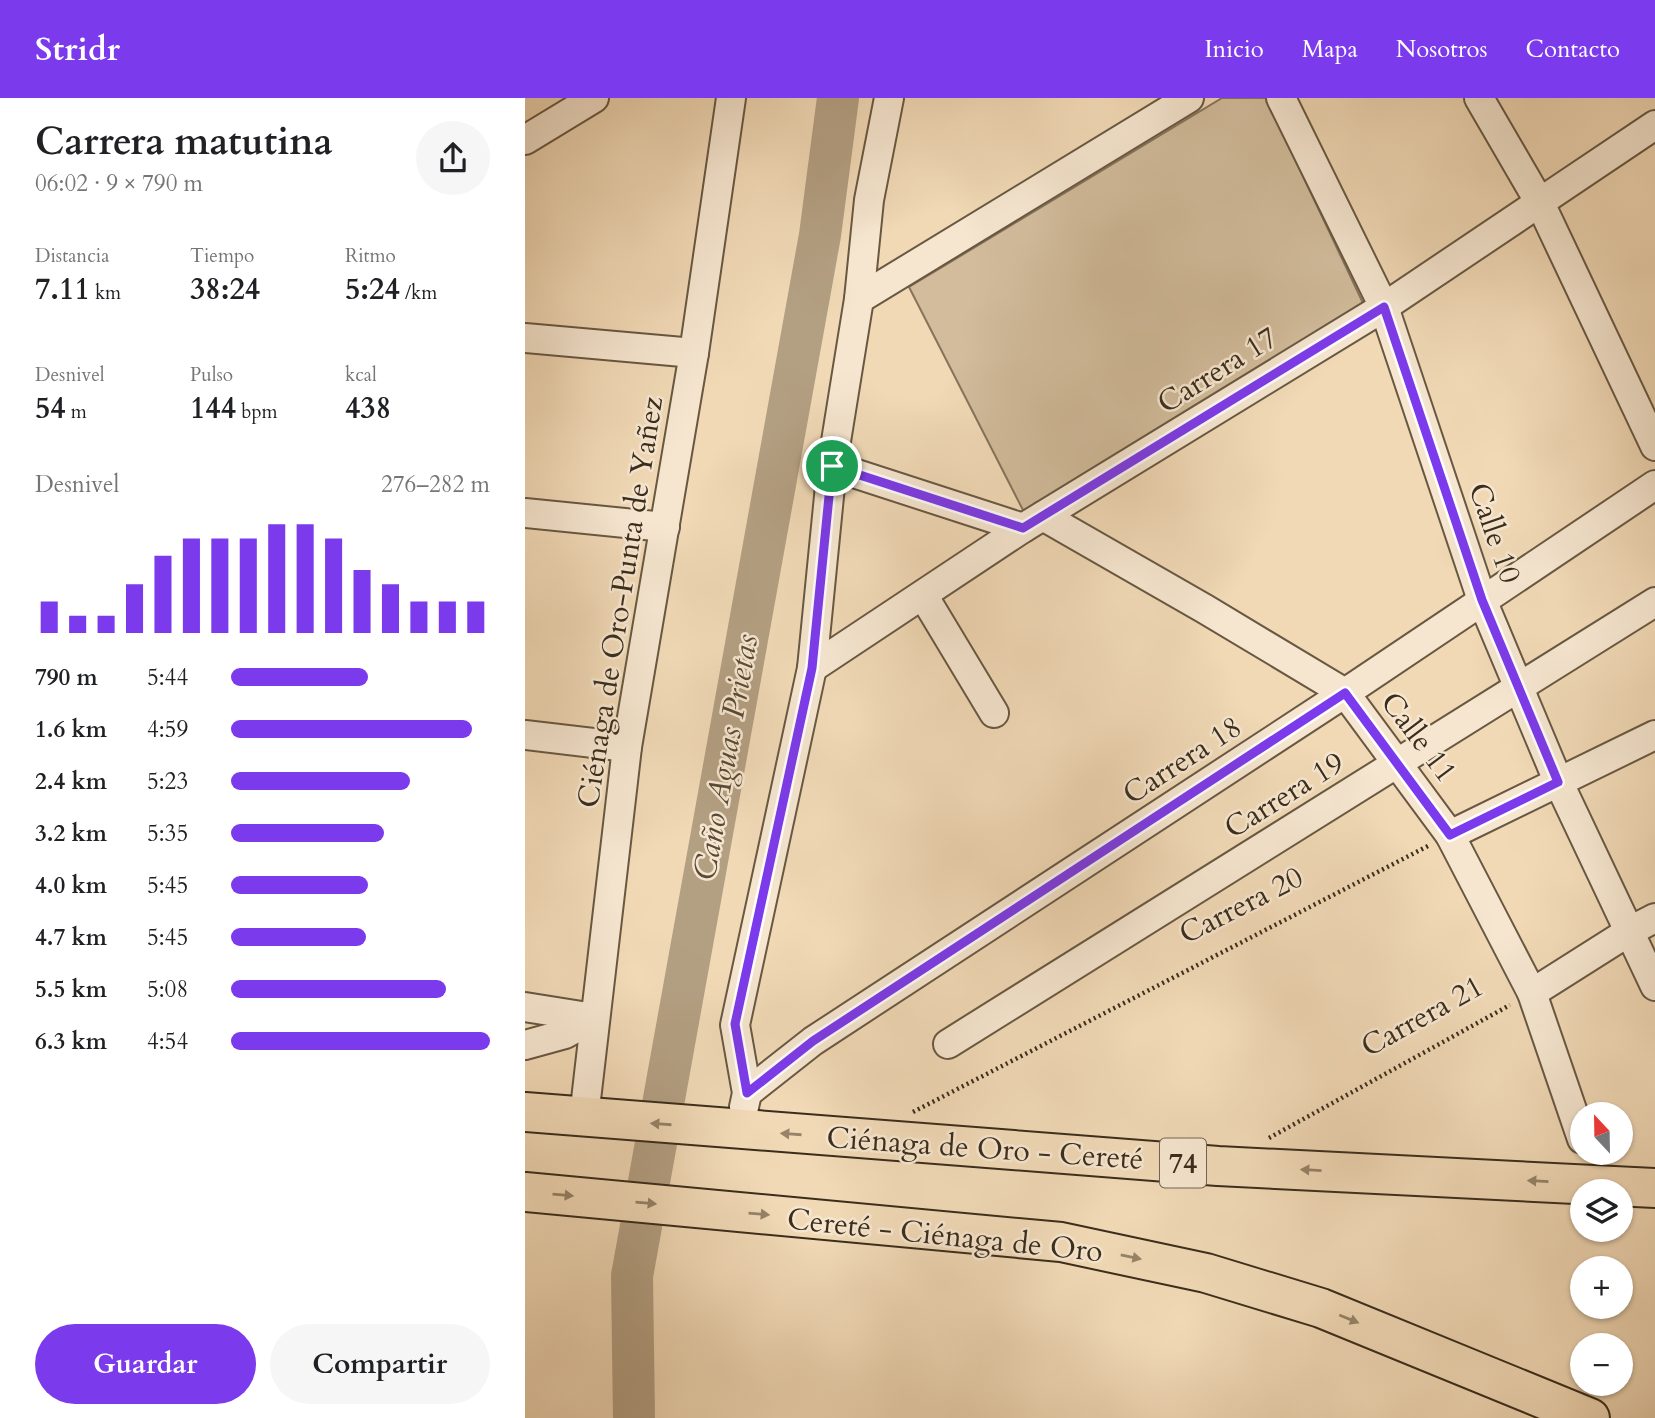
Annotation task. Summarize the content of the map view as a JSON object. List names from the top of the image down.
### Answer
{
  "streets": {
    "highway": ["Ciénaga de Oro - Cereté", "74", "Cereté - Ciénaga de Oro"],
    "street": [
      "Carrera 17",
      "Calle 10",
      "Ciénaga de Oro-Punta de Yañez",
      "Calle 11",
      "Carrera 18",
      "Carrera 19",
      "Carrera 21"
    ],
    "path": ["Carrera 20"]
  },
  "crossings": [
    ["Carrera 17", "Calle 10"],
    ["Carrera 17", "Calle 11"],
    ["Calle 10", "Carrera 18"],
    ["Calle 10", "Carrera 19"],
    ["Calle 10", "Carrera 21"],
    ["Ciénaga de Oro-Punta de Yañez", "Ciénaga de Oro - Cereté"],
    ["Calle 11", "Carrera 18"],
    ["Calle 11", "Carrera 19"],
    ["Calle 11", "Carrera 20"],
    ["Calle 11", "Carrera 21"]
  ],
  "one_way": ["Ciénaga de Oro - Cereté", "Cereté - Ciénaga de Oro"],
  "water": ["Caño Aguas Prietas"],
  "north": "top",
  "page": {
    "header": "Stridr",
    "nav": [
      "Inicio",
      "Mapa",
      "Nosotros",
      "Contacto"
    ],
    "heading": ["Carrera matutina", "06:02 · 9 × 790 m"],
    "stats": [
      ["Distancia", "7.11 km"],
      ["Tiempo", "38:24"],
      ["Ritmo", "5:24 /km"],
      ["Desnivel", "54 m"],
      ["Pulso", "144 bpm"],
      ["kcal", "438"]
    ],
    "chart": ["Desnivel", "276–282 m"],
    "list": [
      {
        "name": "790 m",
        "note": "5:44"
      },
      {
        "name": "1.6 km",
        "note": "4:59"
      },
      {
        "name": "2.4 km",
        "note": "5:23"
      },
      {
        "name": "3.2 km",
        "note": "5:35"
      },
      {
        "name": "4.0 km",
        "note": "5:45"
      },
      {
        "name": "4.7 km",
        "note": "5:45"
      },
      {
        "name": "5.5 km",
        "note": "5:08"
      },
      {
        "name": "6.3 km",
        "note": "4:54"
      }
    ],
    "map_buttons": ["+", "−"],
    "buttons": ["Guardar", "Compartir"]
  }
}
